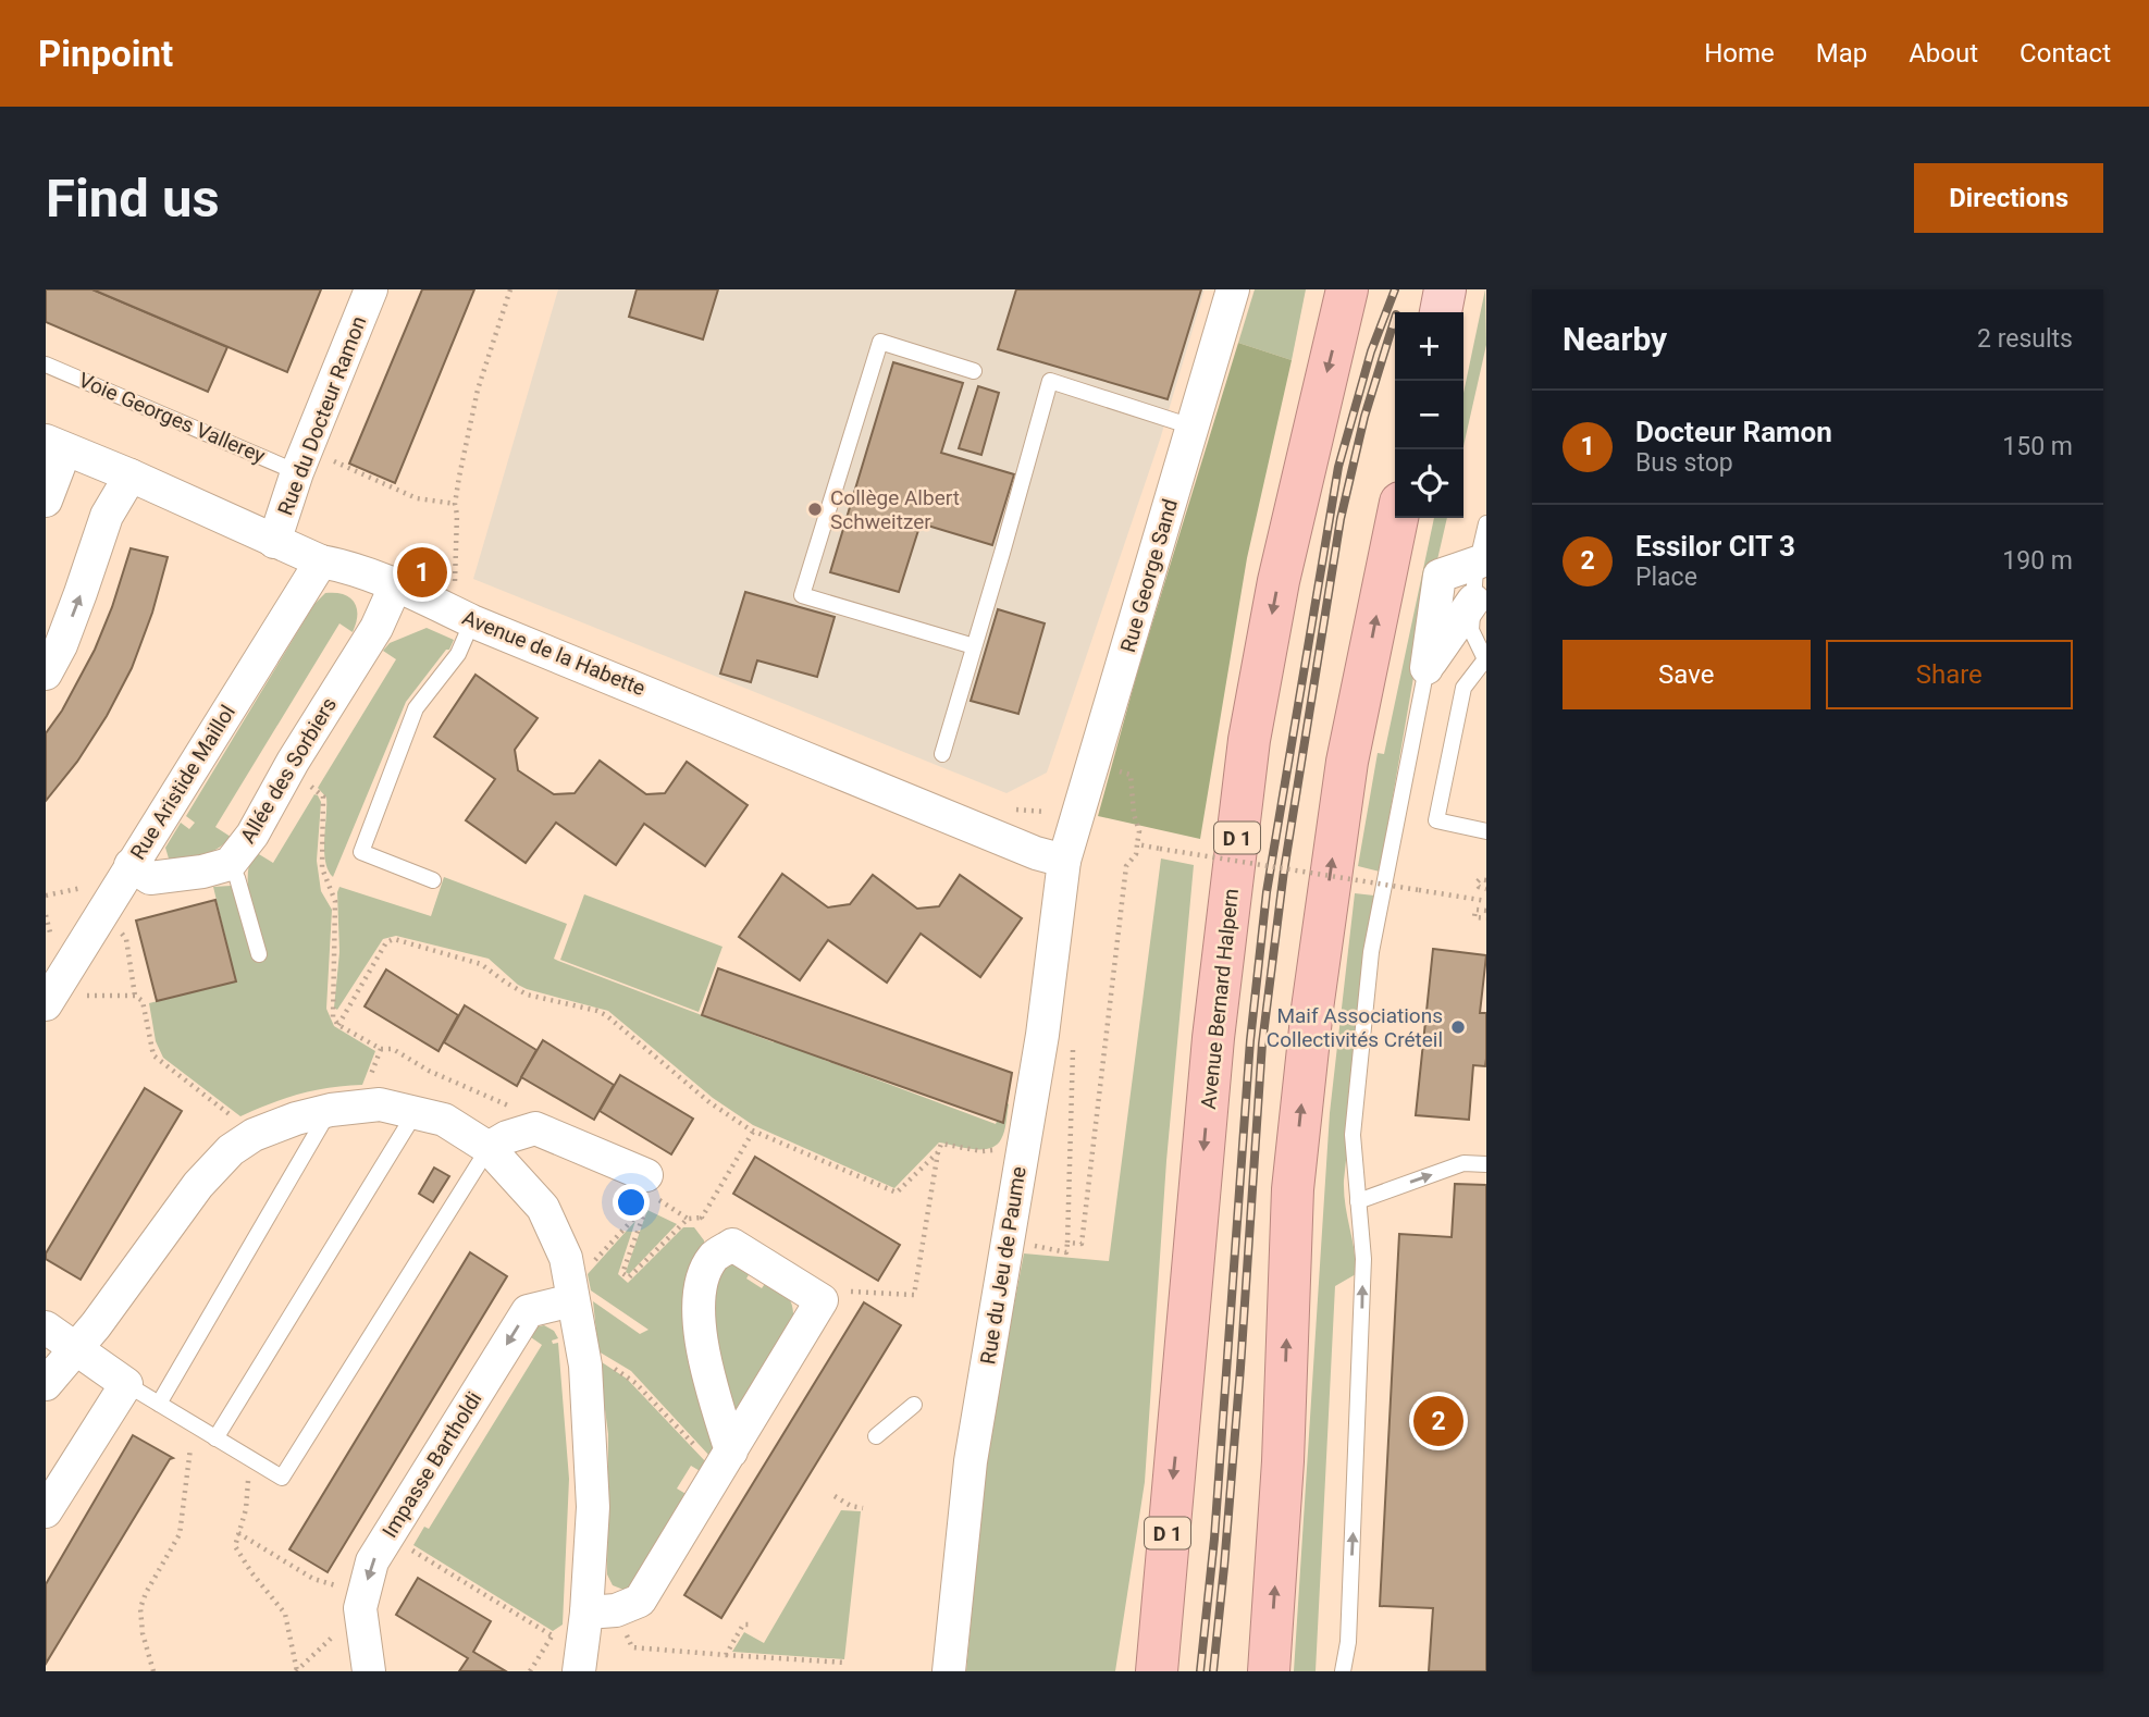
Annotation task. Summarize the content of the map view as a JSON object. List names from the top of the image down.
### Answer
{
  "streets": {
    "highway": ["D 1", "Avenue Bernard Halpern"],
    "street": [
      "Rue du Docteur Ramon",
      "Rue George Sand",
      "Avenue de la Habette",
      "Allée des Sorbiers",
      "Rue Aristide Maillol",
      "Rue du Jeu de Paume",
      "Impasse Bartholdi"
    ],
    "lane": ["Voie Georges Vallerey"]
  },
  "crossings": [
    ["Rue du Docteur Ramon", "Voie Georges Vallerey"],
    ["Rue du Docteur Ramon", "Avenue de la Habette"],
    ["Rue George Sand", "Avenue de la Habette"],
    ["Rue George Sand", "Rue du Jeu de Paume"],
    ["Avenue de la Habette", "Allée des Sorbiers"],
    ["Avenue de la Habette", "Rue Aristide Maillol"],
    ["Avenue de la Habette", "Rue du Jeu de Paume"],
    ["Allée des Sorbiers", "Rue Aristide Maillol"]
  ],
  "places": ["Collège Albert Schweitzer", "Maif Associations Collectivités Créteil"],
  "page": {
    "header": "Pinpoint",
    "nav": [
      "Home",
      "Map",
      "About",
      "Contact"
    ],
    "buttons": [
      "Directions",
      ["Save", "Share"]
    ],
    "title": "Find us",
    "heading": ["Nearby", "2 results"],
    "map_buttons": ["+", "−"],
    "list": [
      {
        "mark": "1",
        "name": "Docteur Ramon",
        "note": "Bus stop",
        "value": "150 m"
      },
      {
        "mark": "2",
        "name": "Essilor CIT 3",
        "note": "Place",
        "value": "190 m"
      }
    ],
    "pins": ["1", "2"]
  }
}
